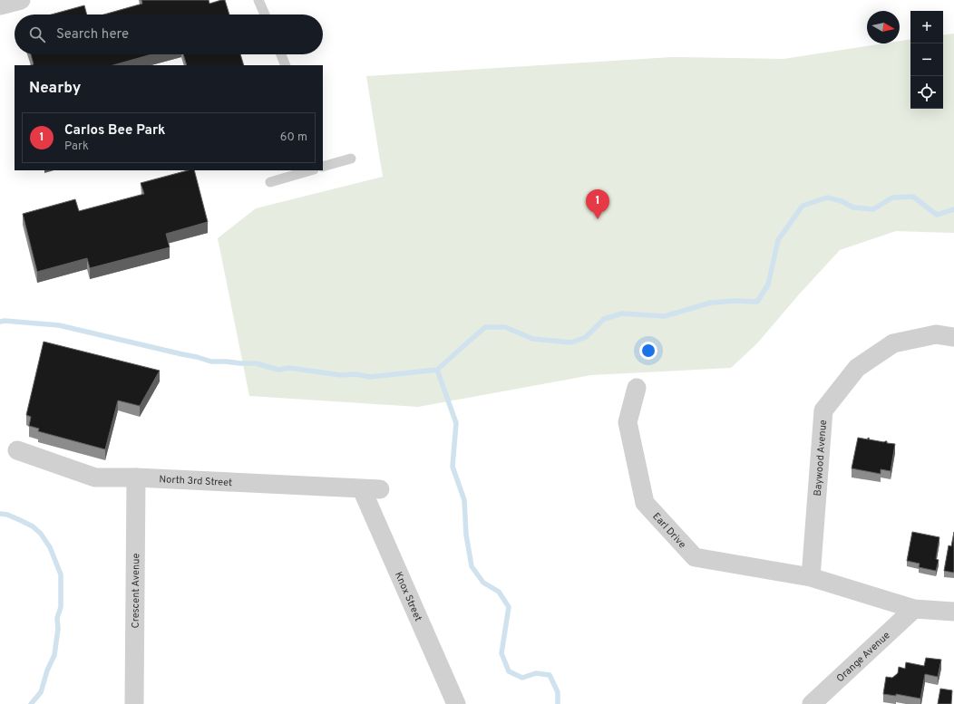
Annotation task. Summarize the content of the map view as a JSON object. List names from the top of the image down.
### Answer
{
  "streets": {
    "street": [
      "Baywood Avenue",
      "North 3rd Street",
      "Earl Drive",
      "Crescent Avenue",
      "Knox Street",
      "Orange Avenue"
    ]
  },
  "crossings": [
    ["Baywood Avenue", "Earl Drive"],
    ["North 3rd Street", "Crescent Avenue"],
    ["North 3rd Street", "Knox Street"]
  ],
  "north": "right",
  "page": {
    "map_buttons": ["+", "−"],
    "search": "Search here",
    "heading": "Nearby",
    "list": [
      {
        "mark": "1",
        "name": "Carlos Bee Park",
        "note": "Park",
        "value": "60 m"
      }
    ],
    "pins": "1"
  }
}
